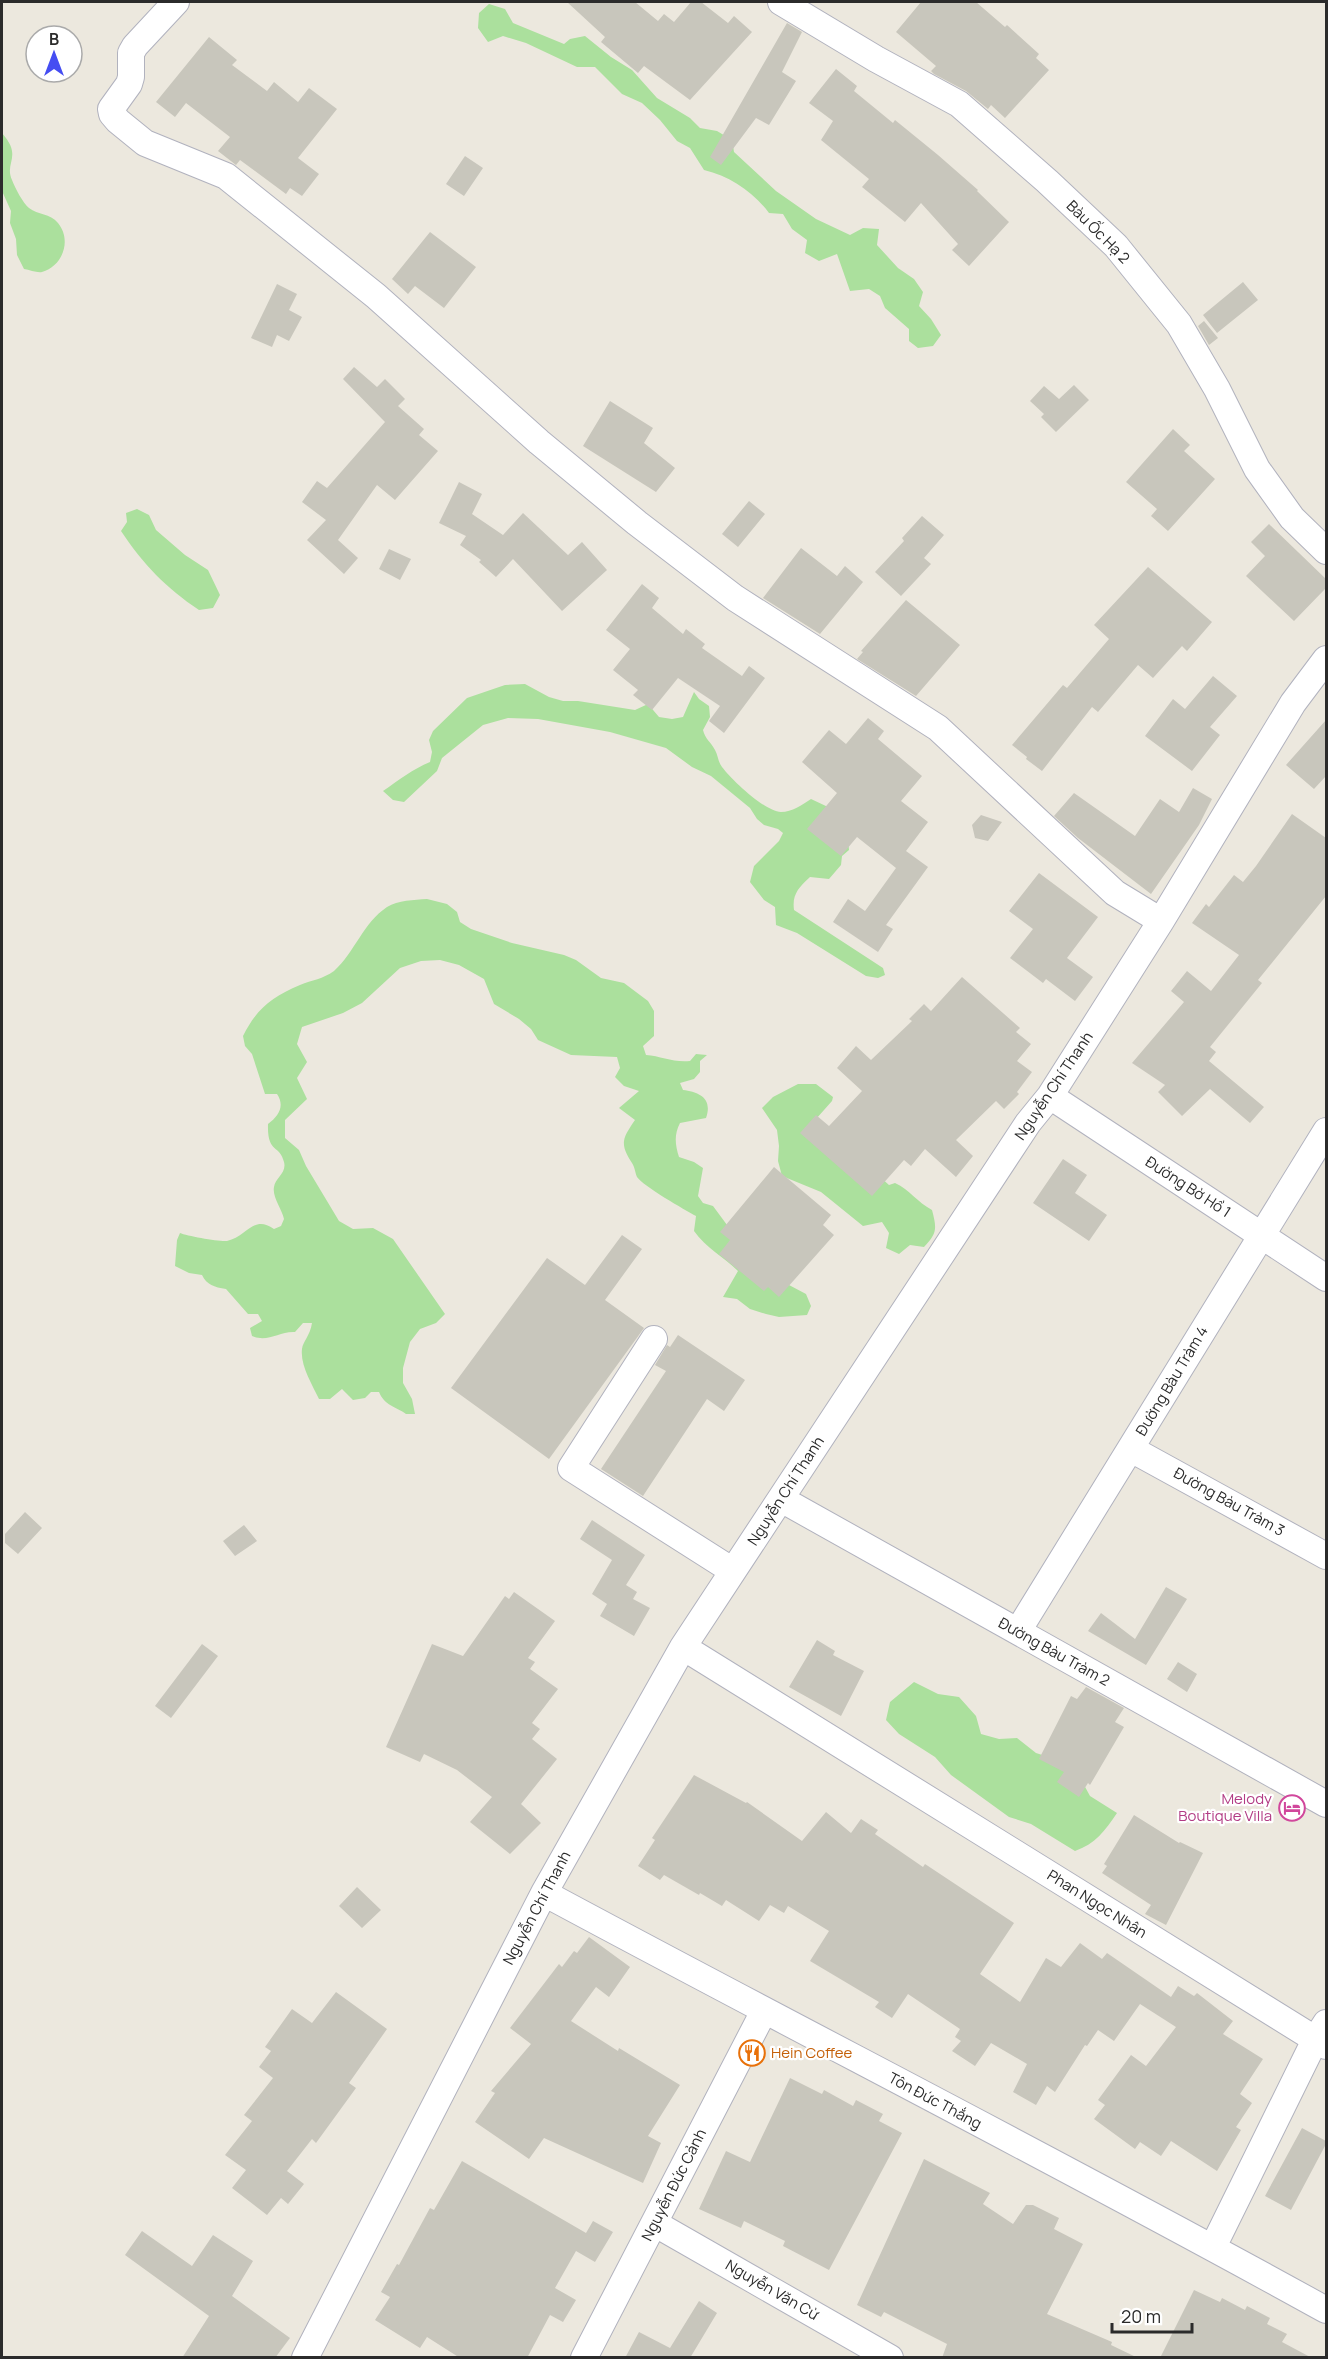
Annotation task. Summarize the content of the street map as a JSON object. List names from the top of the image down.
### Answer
{
  "streets": {
    "street": [
      "Bàu Ốc Hạ 2",
      "Nguyễn Chí Thanh",
      "Đường Bờ Hồ 1",
      "Đường Bàu Tràm 4",
      "Đường Bàu Tràm 3",
      "Đường Bàu Tràm 2",
      "Phan Ngọc Nhân",
      "Tôn Đức Thắng",
      "Nguyễn Đức Cảnh",
      "Nguyễn Văn Cừ"
    ]
  },
  "crossings": [
    ["Nguyễn Chí Thanh", "Đường Bờ Hồ 1"],
    ["Nguyễn Chí Thanh", "Đường Bàu Tràm 2"],
    ["Nguyễn Chí Thanh", "Phan Ngọc Nhân"],
    ["Nguyễn Chí Thanh", "Tôn Đức Thắng"],
    ["Đường Bờ Hồ 1", "Đường Bàu Tràm 4"],
    ["Đường Bàu Tràm 4", "Đường Bàu Tràm 3"],
    ["Đường Bàu Tràm 4", "Đường Bàu Tràm 2"],
    ["Phan Ngọc Nhân", "Tôn Đức Thắng"],
    ["Tôn Đức Thắng", "Nguyễn Đức Cảnh"],
    ["Nguyễn Đức Cảnh", "Nguyễn Văn Cừ"]
  ],
  "places": {
    "hotel": ["Melody Boutique Villa"],
    "restaurant": ["Hein Coffee"]
  },
  "scale_bar": "20 m",
  "north": "top"
}
